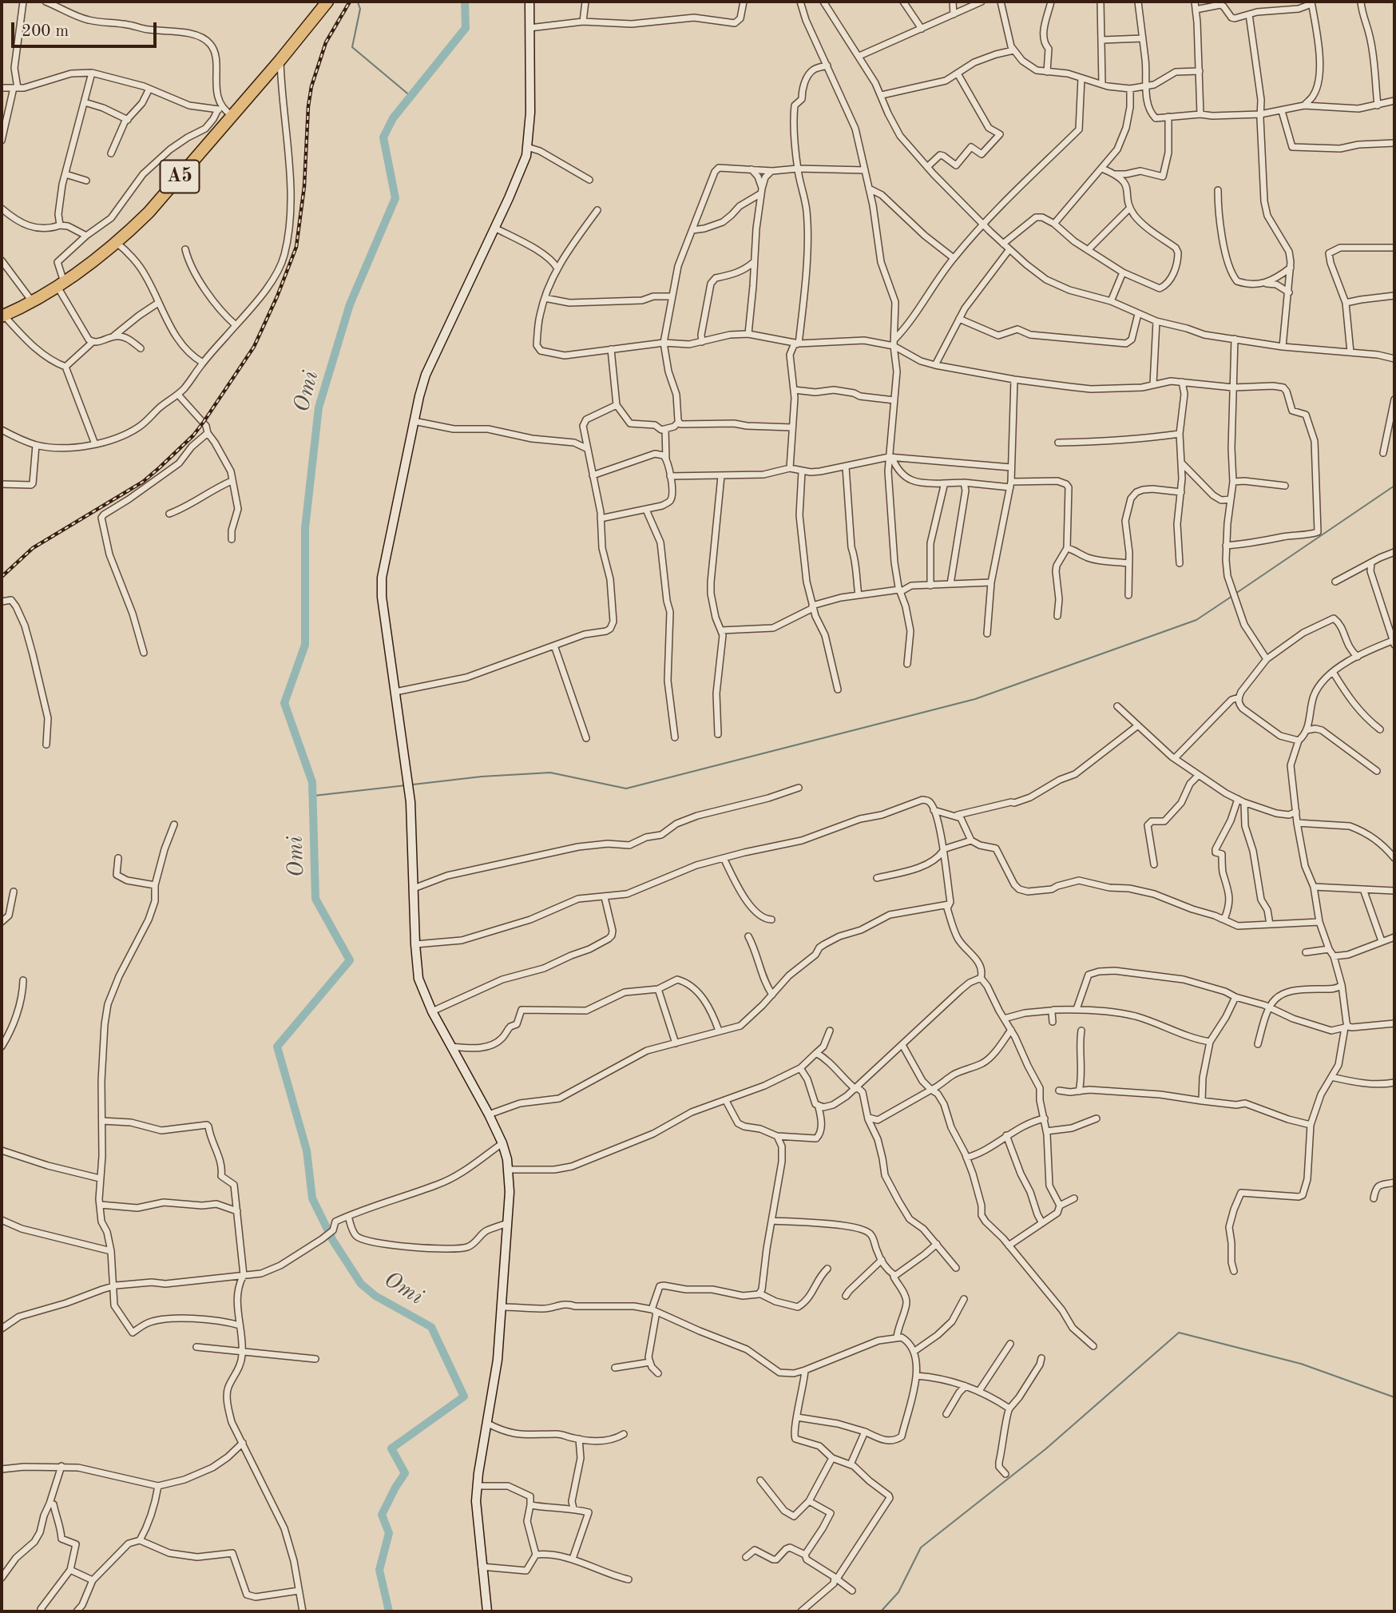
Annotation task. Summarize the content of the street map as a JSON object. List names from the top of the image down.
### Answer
{
  "streets": {
    "highway": ["A5"]
  },
  "water": ["Omi"],
  "scale_bar": "200 m"
}
